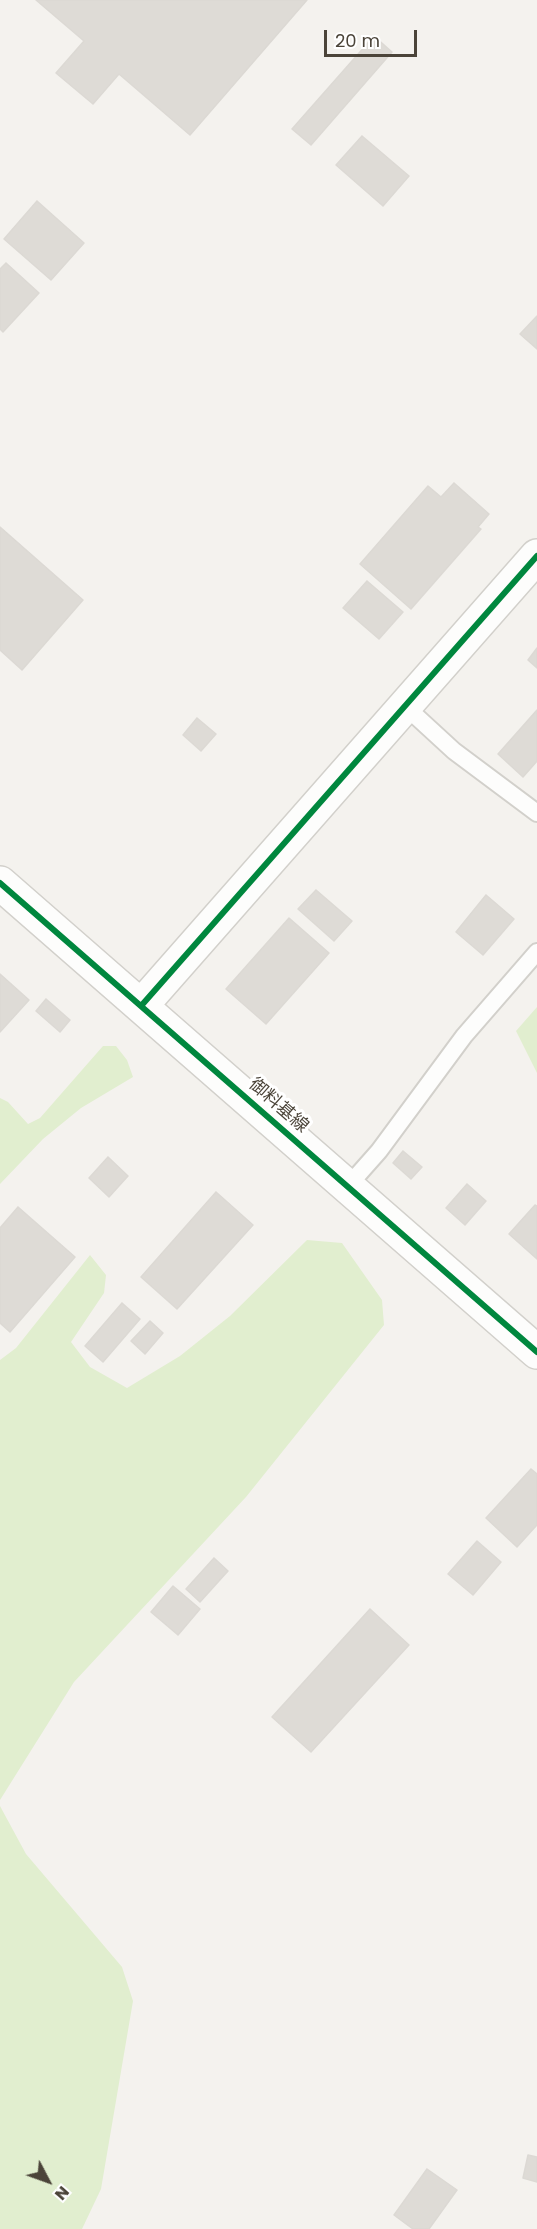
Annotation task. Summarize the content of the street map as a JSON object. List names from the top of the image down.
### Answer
{
  "streets": {
    "street": ["御料基線"]
  },
  "scale_bar": "20 m",
  "north": "bottom right"
}
